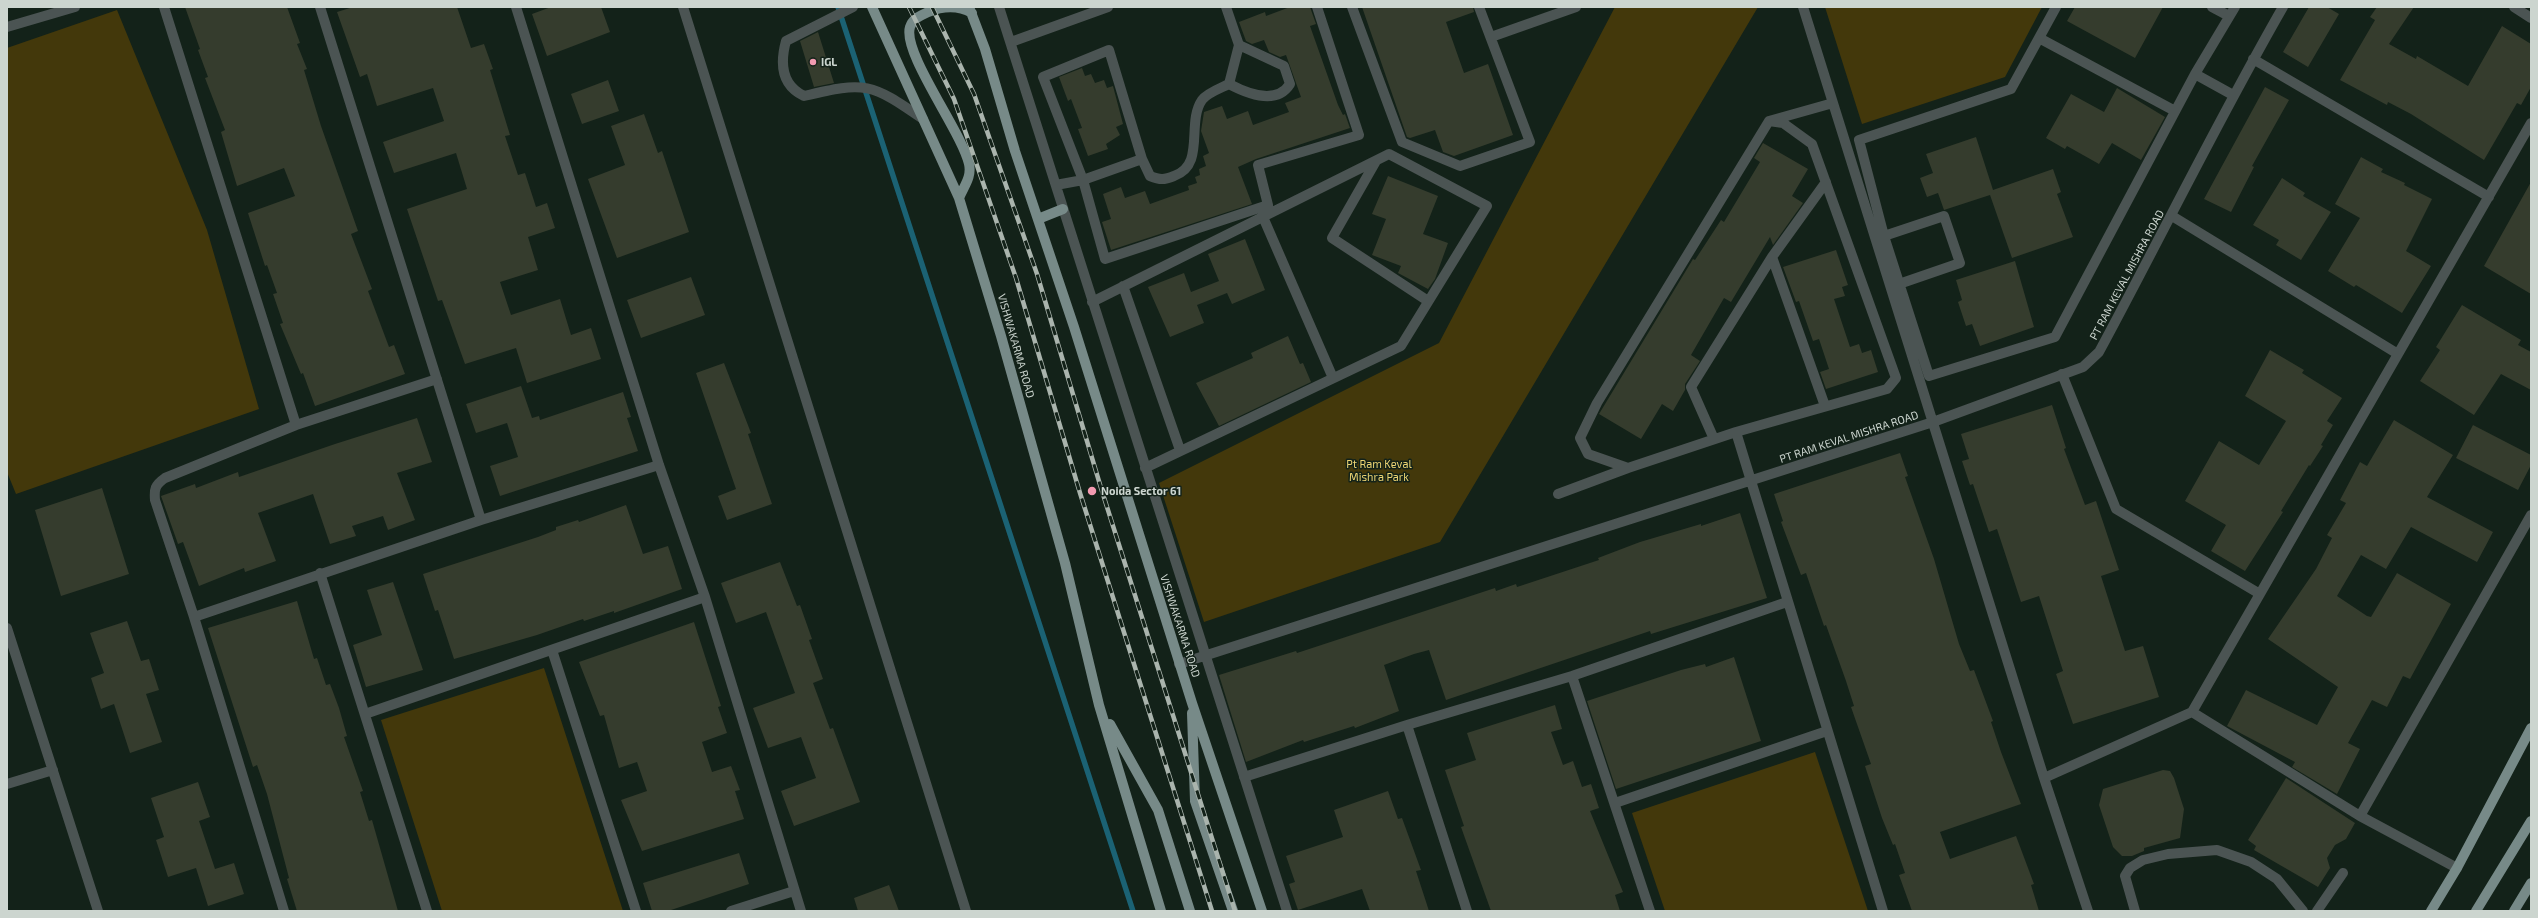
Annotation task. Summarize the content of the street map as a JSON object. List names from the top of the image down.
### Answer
{
  "streets": {
    "main road": ["VISHWAKARMA ROAD"],
    "street": ["PT RAM KEVAL MISHRA ROAD"]
  },
  "crossings": [
    ["PT RAM KEVAL MISHRA ROAD", "VISHWAKARMA ROAD"]
  ],
  "parks": ["Pt Ram Keval Mishra Park"],
  "places": ["IGL", "Noida Sector 61"]
}
